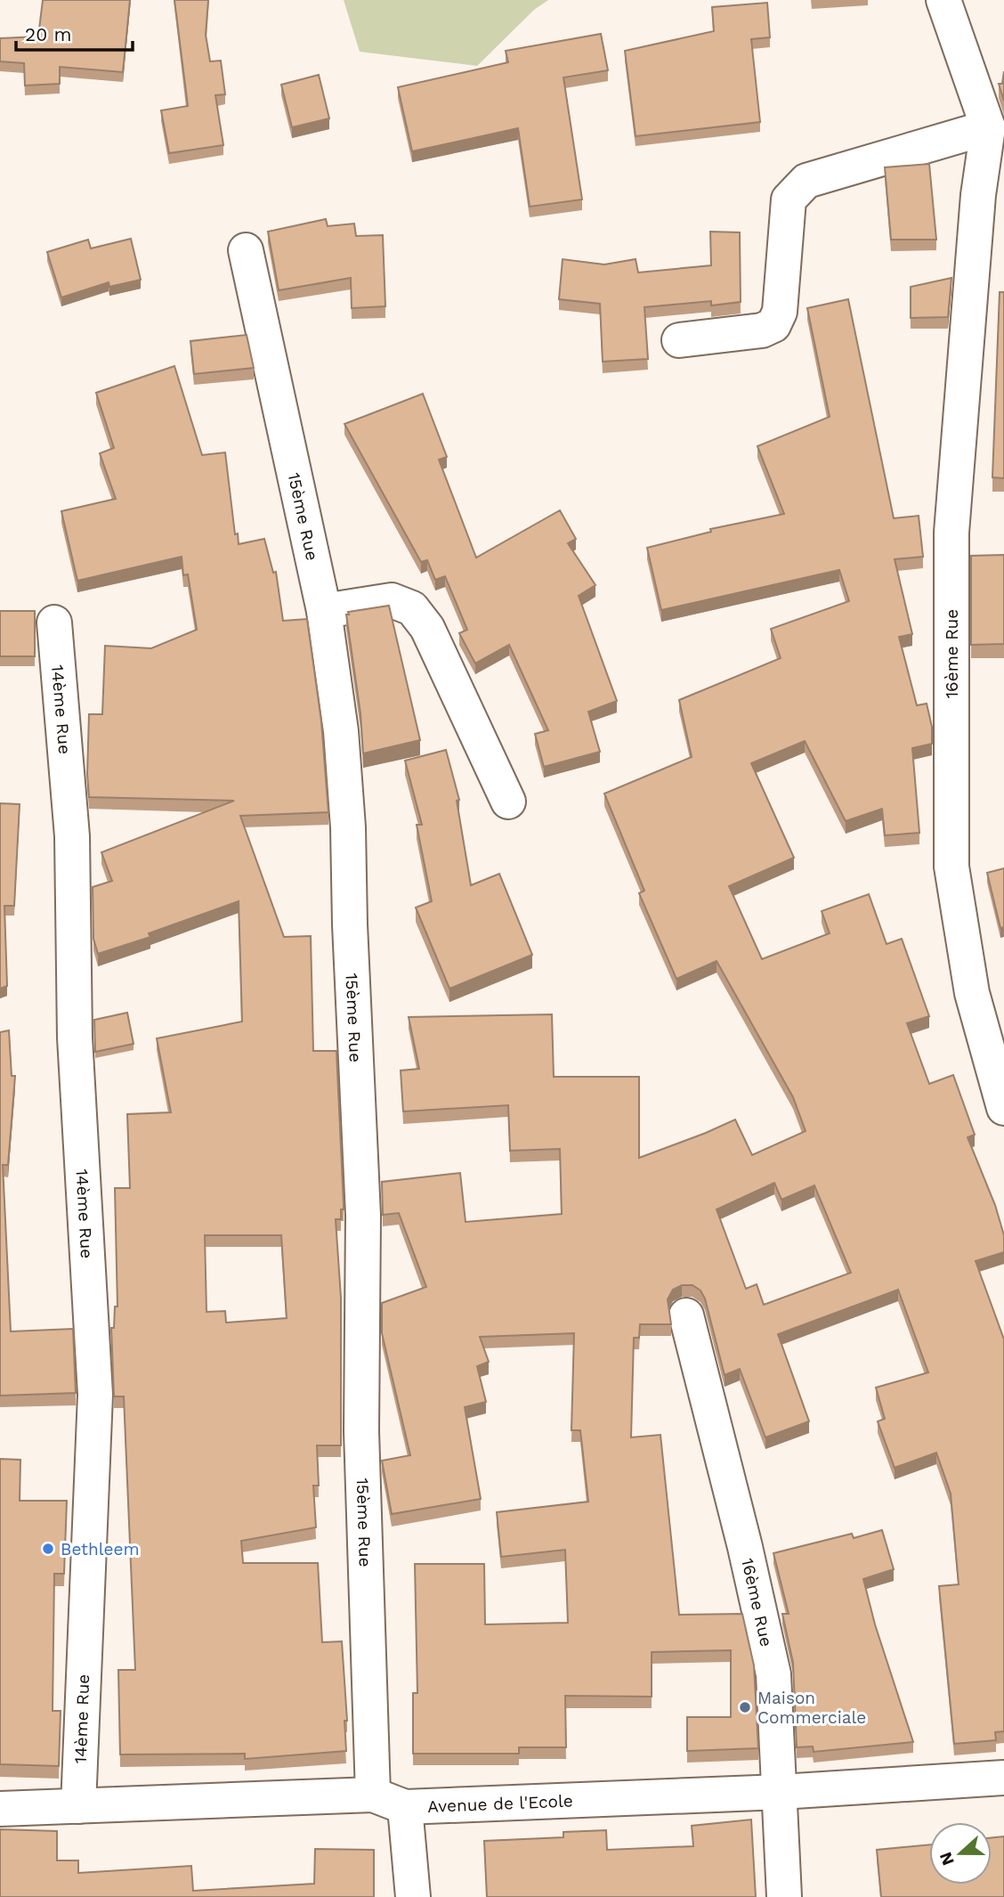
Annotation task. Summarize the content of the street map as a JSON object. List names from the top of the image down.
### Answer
{
  "streets": {
    "street": [
      "15ème Rue",
      "16ème Rue",
      "14ème Rue",
      "Avenue de l'Ecole"
    ]
  },
  "crossings": [
    ["15ème Rue", "Avenue de l'Ecole"],
    ["16ème Rue", "Avenue de l'Ecole"],
    ["14ème Rue", "Avenue de l'Ecole"]
  ],
  "places": ["Bethleem", "Maison Commerciale"],
  "scale_bar": "20 m",
  "north": "left"
}
